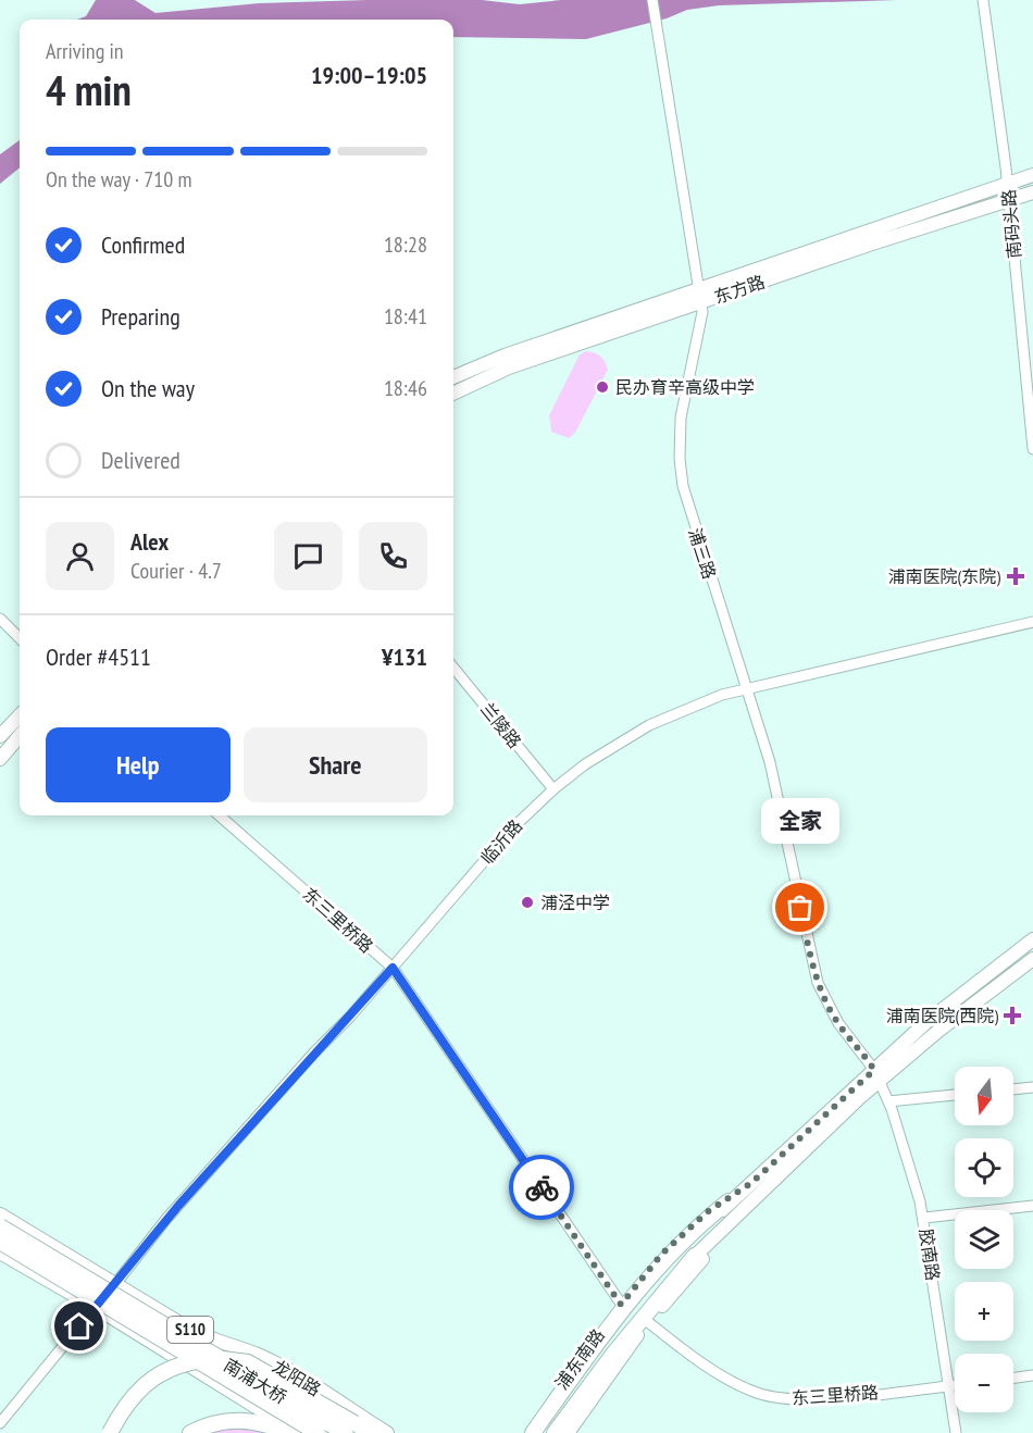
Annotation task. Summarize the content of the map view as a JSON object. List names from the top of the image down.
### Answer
{
  "streets": {
    "highway": ["南浦大桥"],
    "main road": [
      "东方路",
      "S110",
      "浦东南路",
      "龙阳路"
    ],
    "street": [
      "南码头路",
      "浦三路",
      "兰陵路",
      "临沂路",
      "东三里桥路",
      "胶南路"
    ]
  },
  "crossings": [
    ["南码头路", "东方路"],
    ["东方路", "浦三路"],
    ["浦三路", "临沂路"],
    ["浦三路", "胶南路"],
    ["浦三路", "浦东南路"],
    ["兰陵路", "临沂路"],
    ["临沂路", "东三里桥路"],
    ["临沂路", "S110"],
    ["临沂路", "龙阳路"],
    ["东三里桥路", "胶南路"],
    ["东三里桥路", "浦东南路"],
    ["胶南路", "浦东南路"]
  ],
  "places": {
    "other": ["民办育辛高级中学", "浦泾中学", "全家"],
    "health": ["浦南医院(东院)", "浦南医院(西院)"]
  },
  "north": "bottom",
  "page": {
    "heading": ["4 min", "Arriving in", "19:00–19:05"],
    "panel": [
      "Alex",
      "Courier · 4.7",
      "Order #4511",
      "¥131"
    ],
    "bar": "On the way · 710 m",
    "list": [
      ["Confirmed", "18:28"],
      ["Preparing", "18:41"],
      ["On the way", "18:46"],
      "Delivered"
    ],
    "buttons": ["Help", "Share"],
    "bubble": "全家",
    "map_buttons": ["+", "−"]
  }
}
